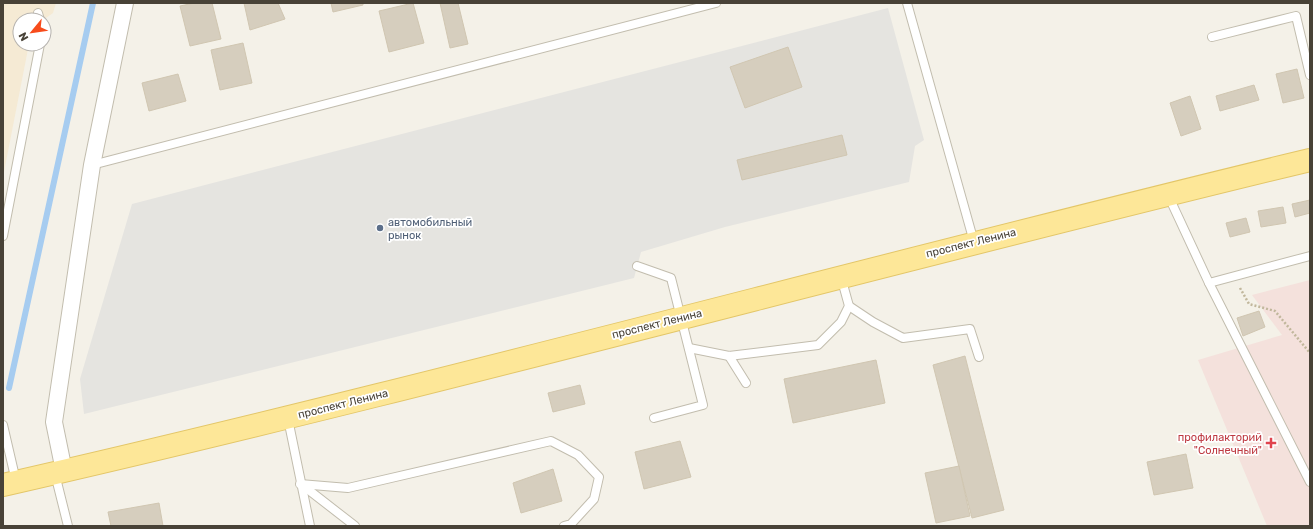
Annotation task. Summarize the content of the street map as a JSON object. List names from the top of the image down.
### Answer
{
  "streets": {
    "main road": ["проспект Ленина"]
  },
  "places": {
    "other": ["автомобильный рынок"],
    "health": ["профилакторий \"Солнечный\""]
  },
  "north": "bottom left"
}
